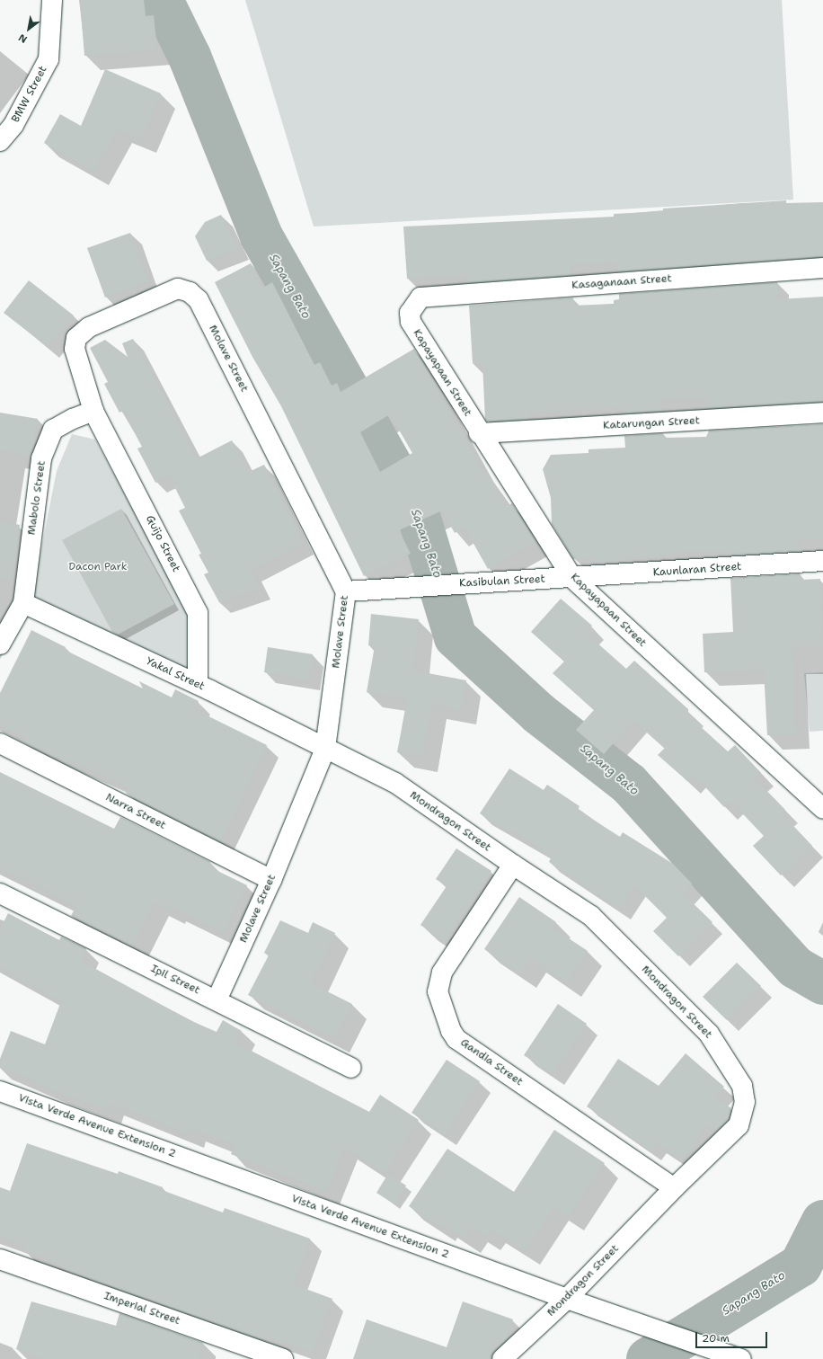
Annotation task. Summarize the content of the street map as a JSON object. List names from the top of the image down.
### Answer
{
  "streets": {
    "street": [
      "BMW Street",
      "Kasaganaan Street",
      "Molave Street",
      "Kapayapaan Street",
      "Katarungan Street",
      "Mabolo Street",
      "Guijo Street",
      "Kaunlaran Street",
      "Kasibulan Street",
      "Yakal Street",
      "Narra Street",
      "Mondragon Street",
      "Ipil Street",
      "Gandia Street",
      "Vista Verde Avenue Extension 2",
      "Imperial Street"
    ]
  },
  "crossings": [
    ["Kasaganaan Street", "Kapayapaan Street"],
    ["Molave Street", "Mabolo Street"],
    ["Molave Street", "Guijo Street"],
    ["Molave Street", "Kasibulan Street"],
    ["Molave Street", "Yakal Street"],
    ["Molave Street", "Narra Street"],
    ["Molave Street", "Mondragon Street"],
    ["Molave Street", "Ipil Street"],
    ["Kapayapaan Street", "Katarungan Street"],
    ["Kapayapaan Street", "Kaunlaran Street"],
    ["Kapayapaan Street", "Kasibulan Street"],
    ["Mabolo Street", "Guijo Street"],
    ["Mabolo Street", "Yakal Street"],
    ["Guijo Street", "Yakal Street"],
    ["Kaunlaran Street", "Kasibulan Street"],
    ["Yakal Street", "Mondragon Street"],
    ["Mondragon Street", "Gandia Street"],
    ["Mondragon Street", "Vista Verde Avenue Extension 2"]
  ],
  "water": ["Sapang Bato"],
  "parks": ["Dacon Park"],
  "scale_bar": "20 m",
  "north": "bottom left"
}
